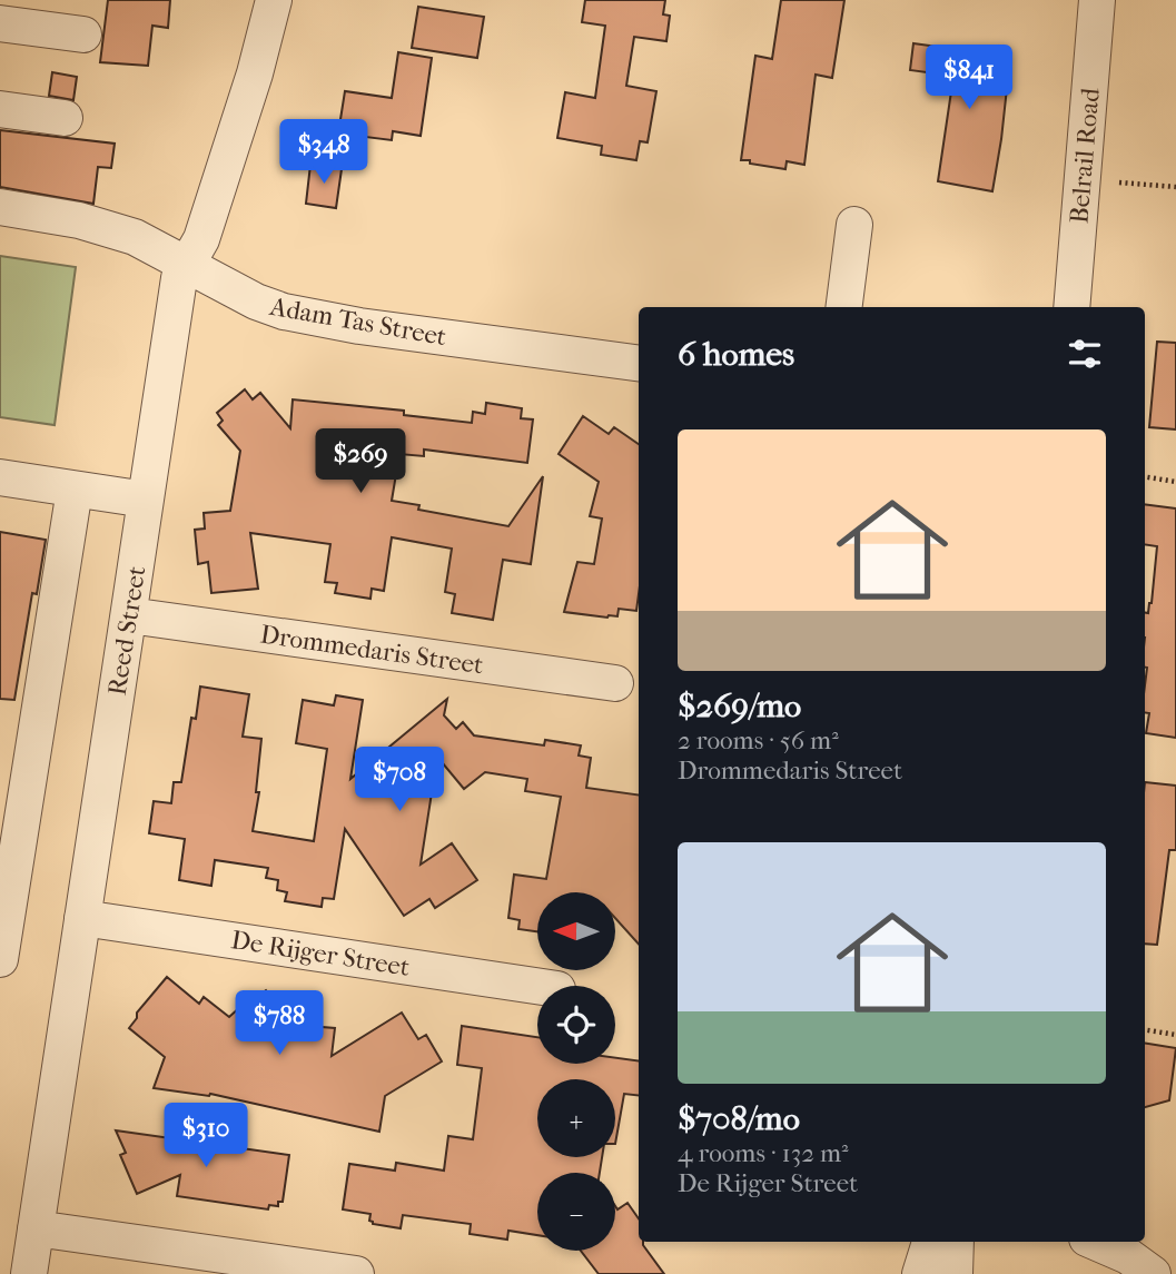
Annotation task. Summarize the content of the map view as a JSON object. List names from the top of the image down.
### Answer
{
  "streets": {
    "street": [
      "Belrail Road",
      "Adam Tas Street",
      "Reed Street",
      "Drommedaris Street",
      "De Rijger Street"
    ]
  },
  "crossings": [
    ["Adam Tas Street", "Reed Street"],
    ["Reed Street", "Drommedaris Street"],
    ["Reed Street", "De Rijger Street"]
  ],
  "north": "left",
  "page": {
    "price": [
      "$841",
      "$348",
      "$269",
      "$708",
      "$788",
      "$310"
    ],
    "heading": "6 homes",
    "list": [
      {
        "name": "$269/mo",
        "note": "2 rooms · 56 m² · Drommedaris Street"
      },
      {
        "name": "$708/mo",
        "note": "4 rooms · 132 m² · De Rijger Street"
      }
    ],
    "map_buttons": ["+", "−"]
  }
}
